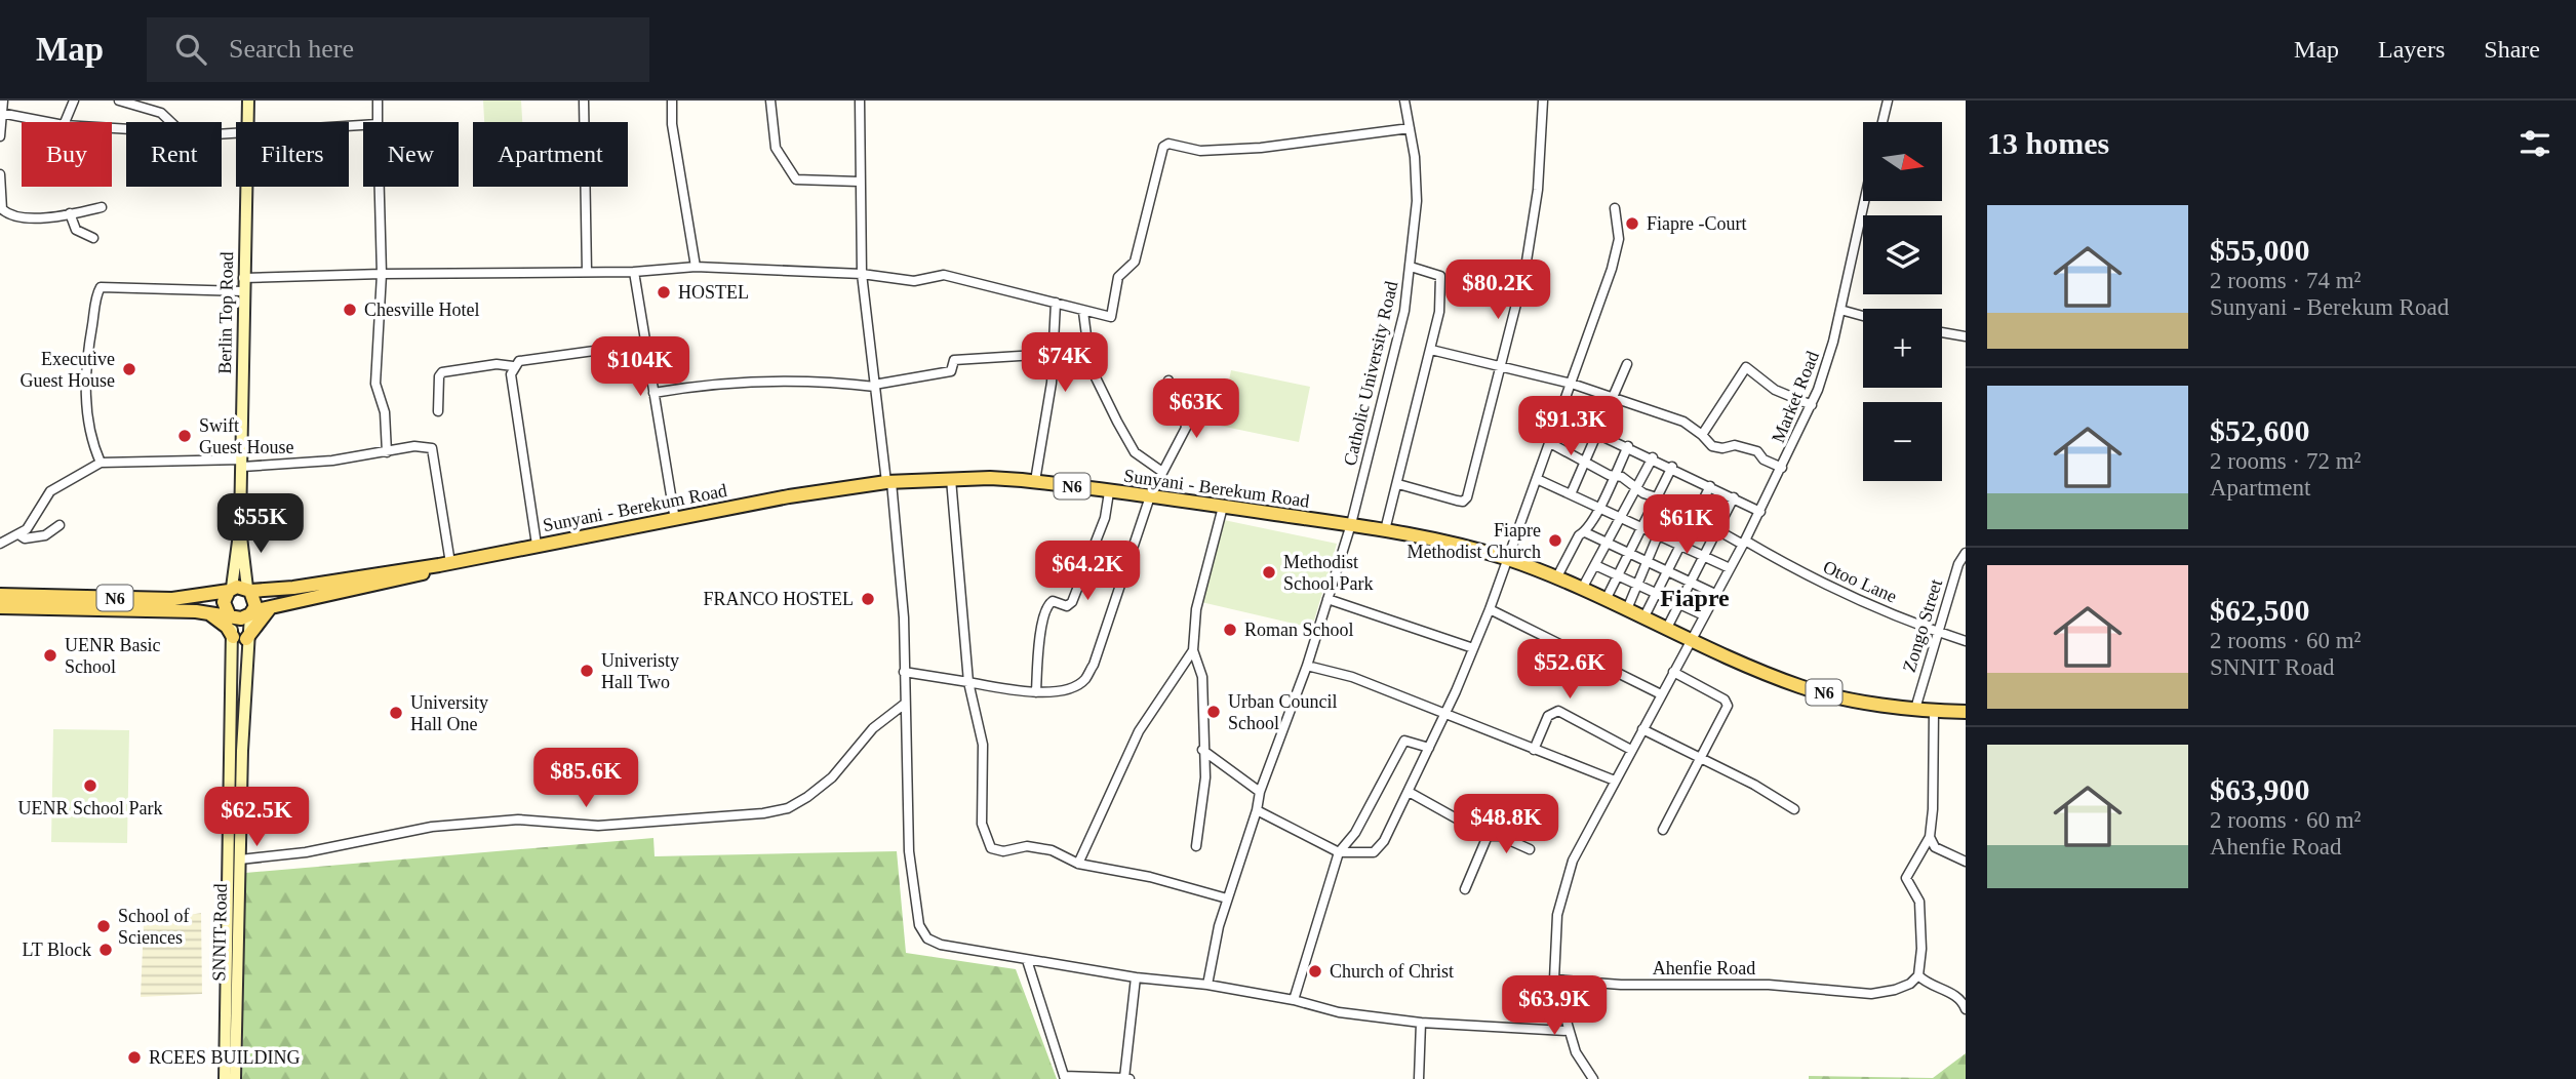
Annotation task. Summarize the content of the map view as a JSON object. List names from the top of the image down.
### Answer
{
  "streets": {
    "main road": ["N6", "Sunyani - Berekum Road"],
    "street": [
      "Berlin Top Road",
      "Catholic University Road",
      "Market Road",
      "Otoo Lane",
      "Zongo Street",
      "SNNIT Road",
      "Ahenfie Road"
    ]
  },
  "crossings": [
    ["Catholic University Road", "Sunyani - Berekum Road"],
    ["Market Road", "Sunyani - Berekum Road"],
    ["Market Road", "Otoo Lane"],
    ["N6", "Sunyani - Berekum Road"],
    ["N6", "SNNIT Road"],
    ["Sunyani - Berekum Road", "Zongo Street"],
    ["Sunyani - Berekum Road", "SNNIT Road"],
    ["Otoo Lane", "Zongo Street"]
  ],
  "districts": ["Fiapre"],
  "places": [
    "Fiapre -Court",
    "HOSTEL",
    "Chesville Hotel",
    "Executive Guest House",
    "Swift Guest House",
    "Fiapre Methodist Church",
    "Methodist School Park",
    "FRANCO HOSTEL",
    "Roman School",
    "UENR Basic School",
    "Univeristy Hall Two",
    "Urban Council School",
    "University Hall One",
    "UENR School Park",
    "School of Sciences",
    "LT Block",
    "Church of Christ",
    "RCEES BUILDING"
  ],
  "north": "right",
  "page": {
    "header": "Map",
    "search": "Search here",
    "nav": ["Map", "Layers", "Share"],
    "heading": "13 homes",
    "map_buttons": ["+", "−"],
    "chip": [
      "Buy",
      "Rent",
      "Filters",
      "New",
      "Apartment"
    ],
    "list": [
      {
        "name": "$55,000",
        "note": "2 rooms · 74 m² · Sunyani - Berekum Road"
      },
      {
        "name": "$52,600",
        "note": "2 rooms · 72 m² · Apartment"
      },
      {
        "name": "$62,500",
        "note": "2 rooms · 60 m² · SNNIT Road"
      },
      {
        "name": "$63,900",
        "note": "2 rooms · 60 m² · Ahenfie Road"
      }
    ],
    "price": [
      "$80.2K",
      "$74K",
      "$104K",
      "$63K",
      "$91.3K",
      "$55K",
      "$61K",
      "$64.2K",
      "$52.6K",
      "$85.6K",
      "$62.5K",
      "$48.8K",
      "$63.9K"
    ]
  }
}
